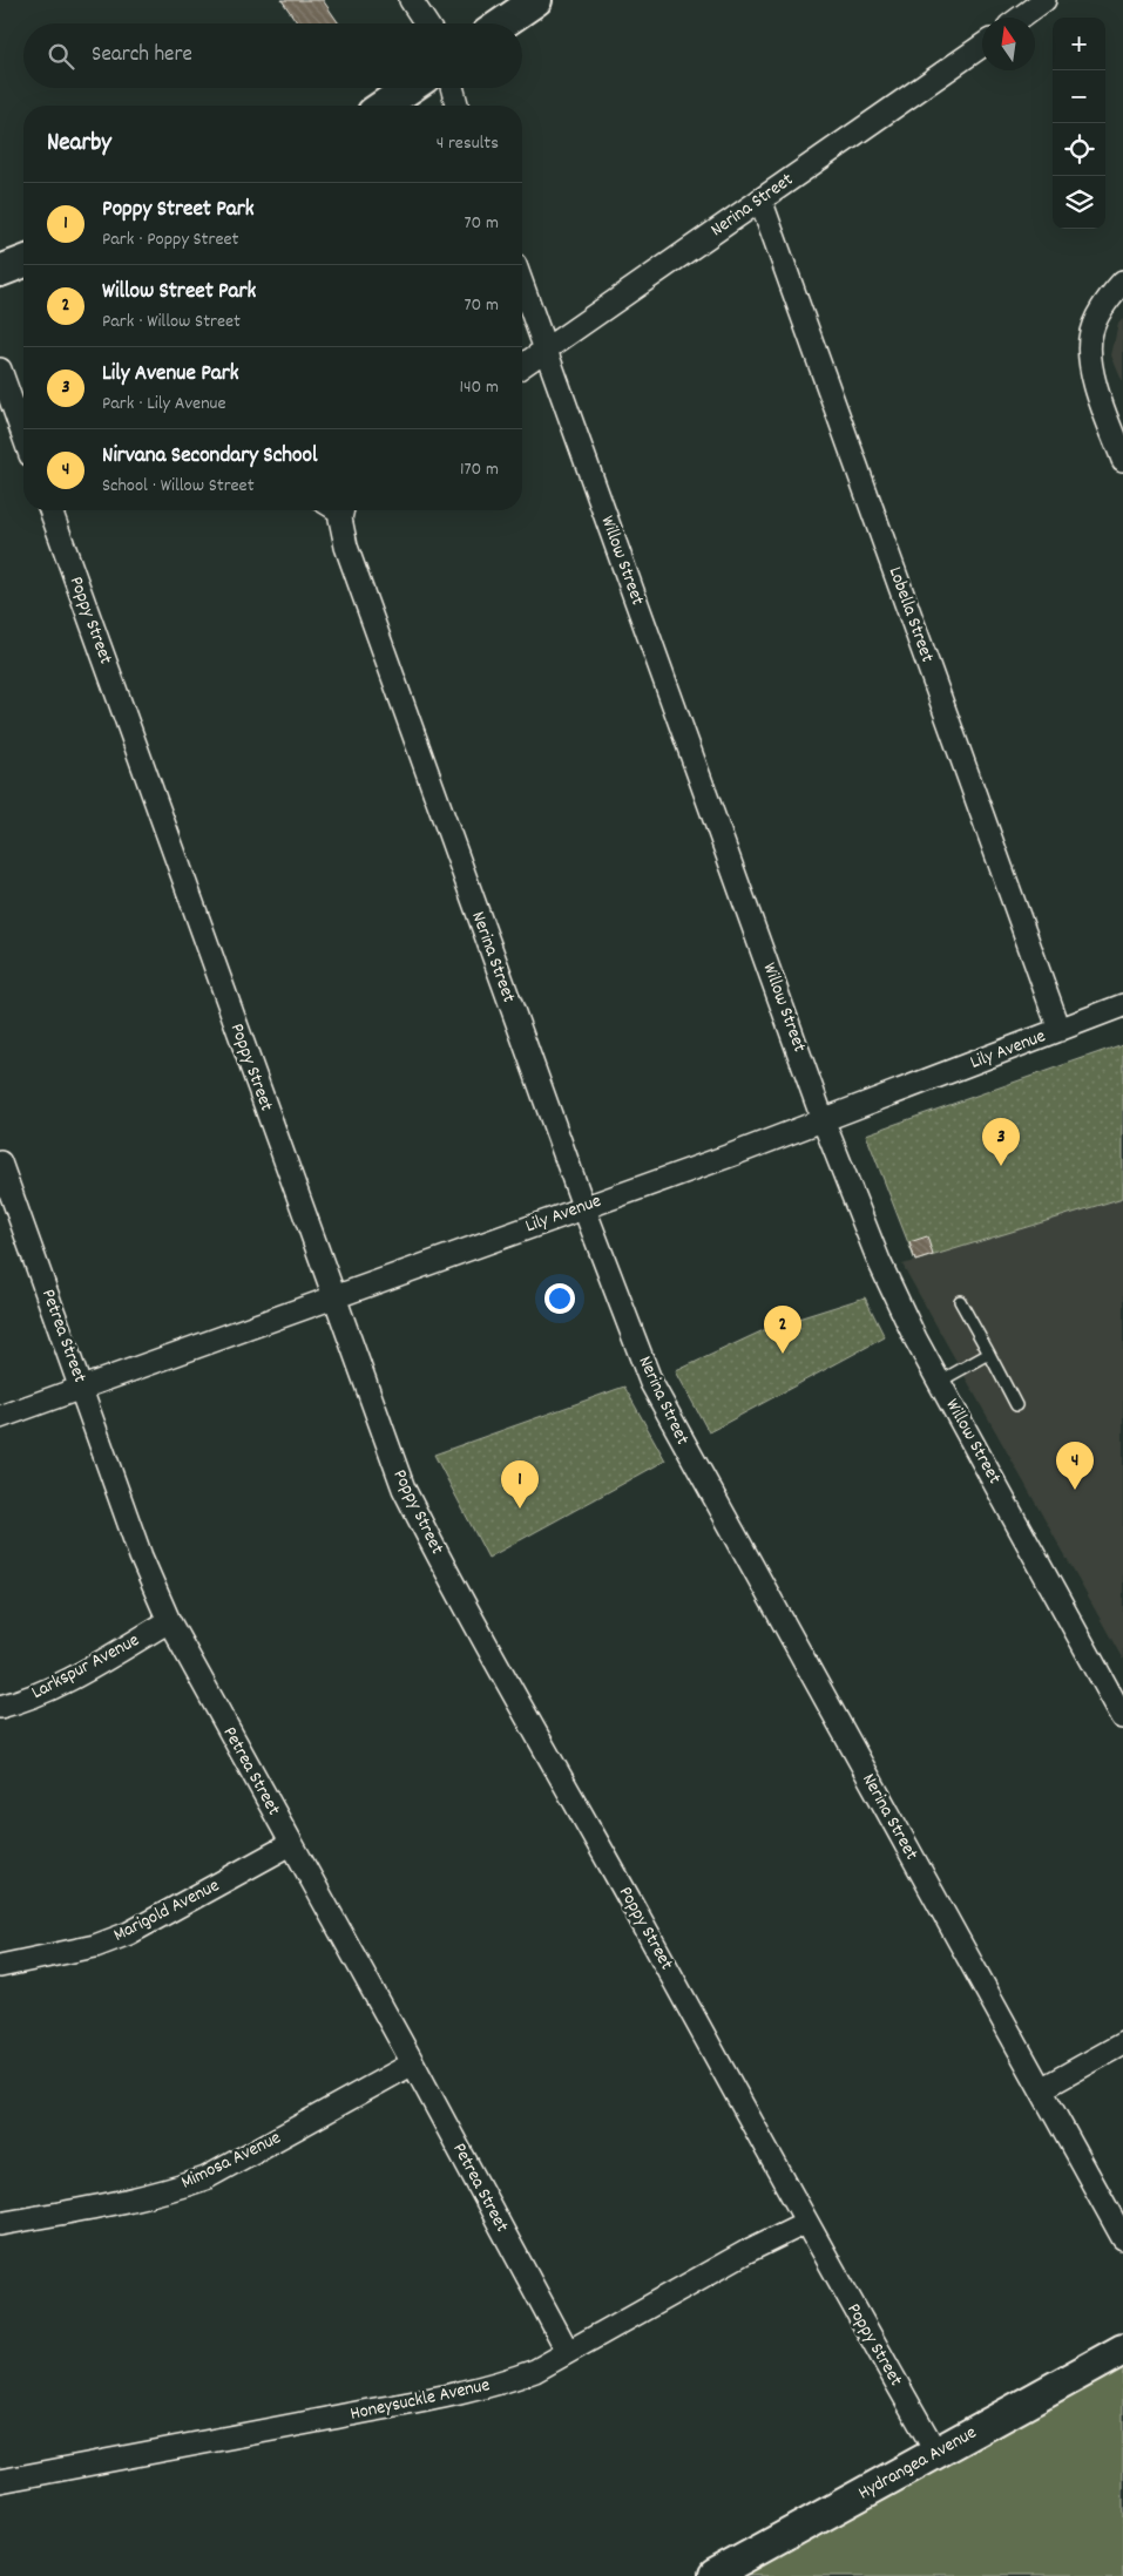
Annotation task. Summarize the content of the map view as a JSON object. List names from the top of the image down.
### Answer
{
  "streets": {
    "street": [
      "Nerina Street",
      "Willow Street",
      "Lobella Street",
      "Poppy Street",
      "Lily Avenue",
      "Petrea Street",
      "Larkspur Avenue",
      "Marigold Avenue",
      "Mimosa Avenue",
      "Honeysuckle Avenue",
      "Hydrangea Avenue"
    ]
  },
  "crossings": [
    ["Nerina Street", "Willow Street"],
    ["Nerina Street", "Lobella Street"],
    ["Nerina Street", "Lily Avenue"],
    ["Willow Street", "Lily Avenue"],
    ["Lobella Street", "Lily Avenue"],
    ["Poppy Street", "Lily Avenue"],
    ["Poppy Street", "Honeysuckle Avenue"],
    ["Poppy Street", "Hydrangea Avenue"],
    ["Lily Avenue", "Petrea Street"],
    ["Petrea Street", "Larkspur Avenue"],
    ["Petrea Street", "Marigold Avenue"],
    ["Petrea Street", "Mimosa Avenue"],
    ["Petrea Street", "Honeysuckle Avenue"]
  ],
  "north": "top",
  "page": {
    "map_buttons": ["+", "−"],
    "search": "Search here",
    "heading": ["Nearby", "4 results"],
    "list": [
      {
        "mark": "1",
        "name": "Poppy Street Park",
        "note": "Park · Poppy Street",
        "value": "70 m"
      },
      {
        "mark": "2",
        "name": "Willow Street Park",
        "note": "Park · Willow Street",
        "value": "70 m"
      },
      {
        "mark": "3",
        "name": "Lily Avenue Park",
        "note": "Park · Lily Avenue",
        "value": "140 m"
      },
      {
        "mark": "4",
        "name": "Nirvana Secondary School",
        "note": "School · Willow Street",
        "value": "170 m"
      }
    ],
    "pins": [
      "3",
      "2",
      "4",
      "1"
    ]
  }
}
